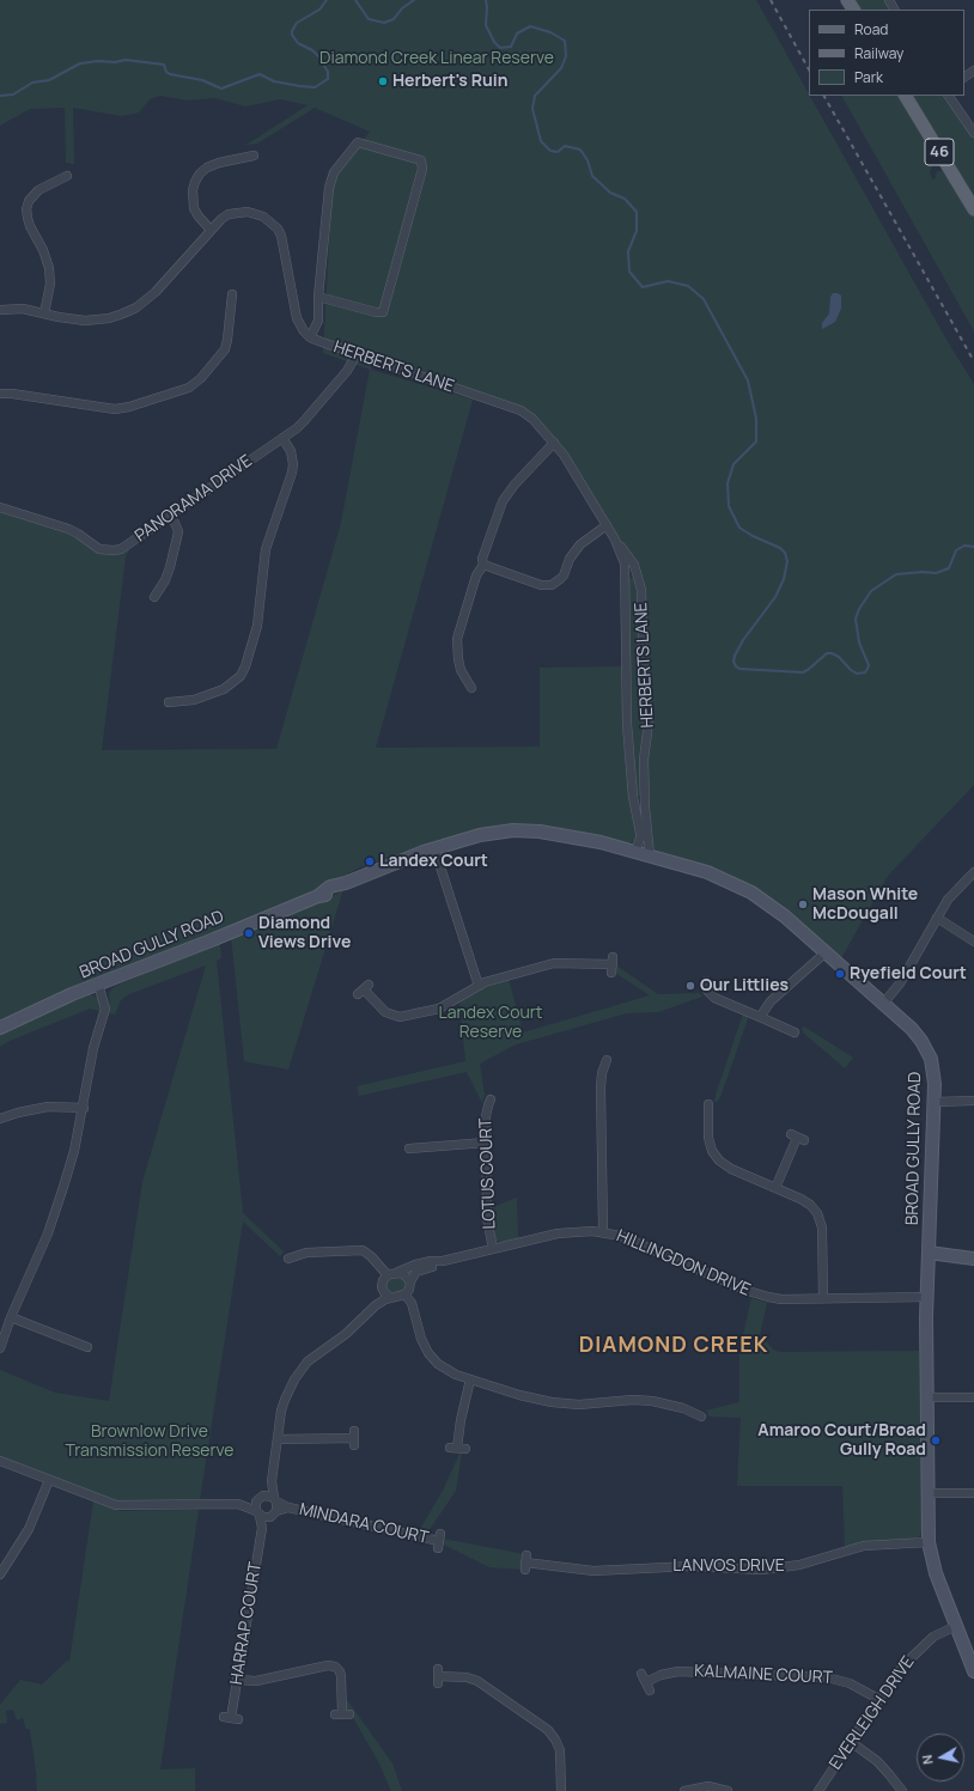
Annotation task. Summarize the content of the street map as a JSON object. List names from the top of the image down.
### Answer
{
  "streets": {
    "main road": ["46"],
    "street": [
      "HERBERTS LANE",
      "PANORAMA DRIVE",
      "BROAD GULLY ROAD",
      "LOTUS COURT",
      "HILLINGDON DRIVE",
      "MINDARA COURT",
      "LANVOS DRIVE",
      "HARRAP COURT",
      "KALMAINE COURT",
      "EVERLEIGH DRIVE"
    ]
  },
  "crossings": [
    ["HERBERTS LANE", "PANORAMA DRIVE"],
    ["HERBERTS LANE", "BROAD GULLY ROAD"],
    ["BROAD GULLY ROAD", "HILLINGDON DRIVE"],
    ["BROAD GULLY ROAD", "LANVOS DRIVE"],
    ["BROAD GULLY ROAD", "EVERLEIGH DRIVE"],
    ["LOTUS COURT", "HILLINGDON DRIVE"],
    ["MINDARA COURT", "HARRAP COURT"],
    ["KALMAINE COURT", "EVERLEIGH DRIVE"]
  ],
  "districts": ["DIAMOND CREEK"],
  "parks": ["Diamond Creek Linear Reserve", "Landex Court Reserve", "Brownlow Drive Transmission Reserve"],
  "places": [
    "Herbert's Ruin",
    "Landex Court",
    "Mason White McDougall",
    "Diamond Views Drive",
    "Ryefield Court",
    "Our Littlies",
    "Amaroo Court/Broad Gully Road"
  ],
  "legend": ["Road", "Railway", "Park"],
  "north": "left"
}
